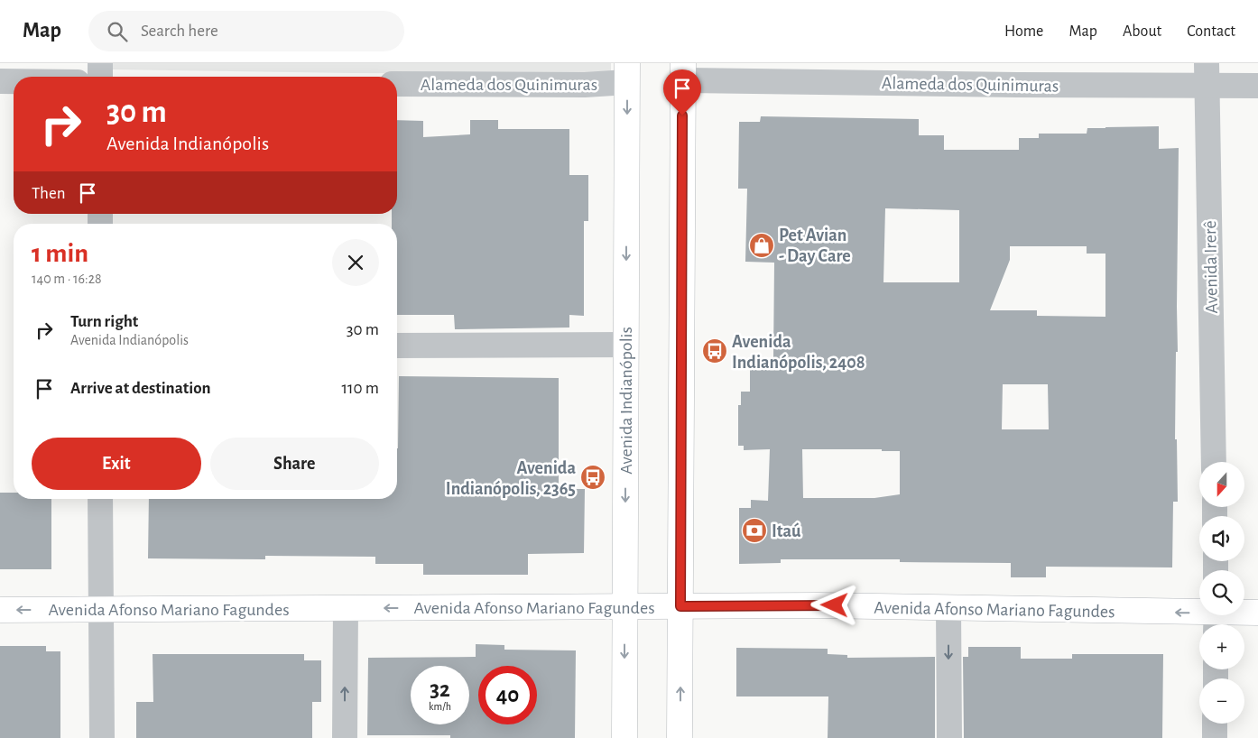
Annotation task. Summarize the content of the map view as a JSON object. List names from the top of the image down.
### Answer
{
  "streets": {
    "main road": ["Avenida Indianópolis", "Avenida Afonso Mariano Fagundes"],
    "street": ["Alameda dos Quinimuras", "Avenida Irerê"]
  },
  "crossings": [
    ["Alameda dos Quinimuras", "Avenida Irerê"],
    ["Alameda dos Quinimuras", "Avenida Indianópolis"],
    ["Avenida Indianópolis", "Avenida Afonso Mariano Fagundes"]
  ],
  "one_way": ["Avenida Afonso Mariano Fagundes"],
  "places": {
    "shop": ["Pet Avian - Day Care"],
    "bus stop": ["Avenida Indianópolis, 2408", "Avenida Indianópolis, 2365"],
    "bank": ["Itaú"]
  },
  "north": "bottom",
  "page": {
    "header": "Map",
    "search": "Search here",
    "nav": [
      "Home",
      "Map",
      "About",
      "Contact"
    ],
    "turn": ["30 m", "Avenida Indianópolis"],
    "then": "Then",
    "heading": ["1 min", "140 m · 16:28"],
    "list": [
      {
        "name": "Turn right",
        "note": "Avenida Indianópolis",
        "value": "30 m"
      },
      {
        "name": "Arrive at destination",
        "value": "110 m"
      }
    ],
    "buttons": ["Exit", "Share"],
    "map_buttons": ["+", "−"],
    "speed": "32 km/h",
    "limit": "40"
  }
}
